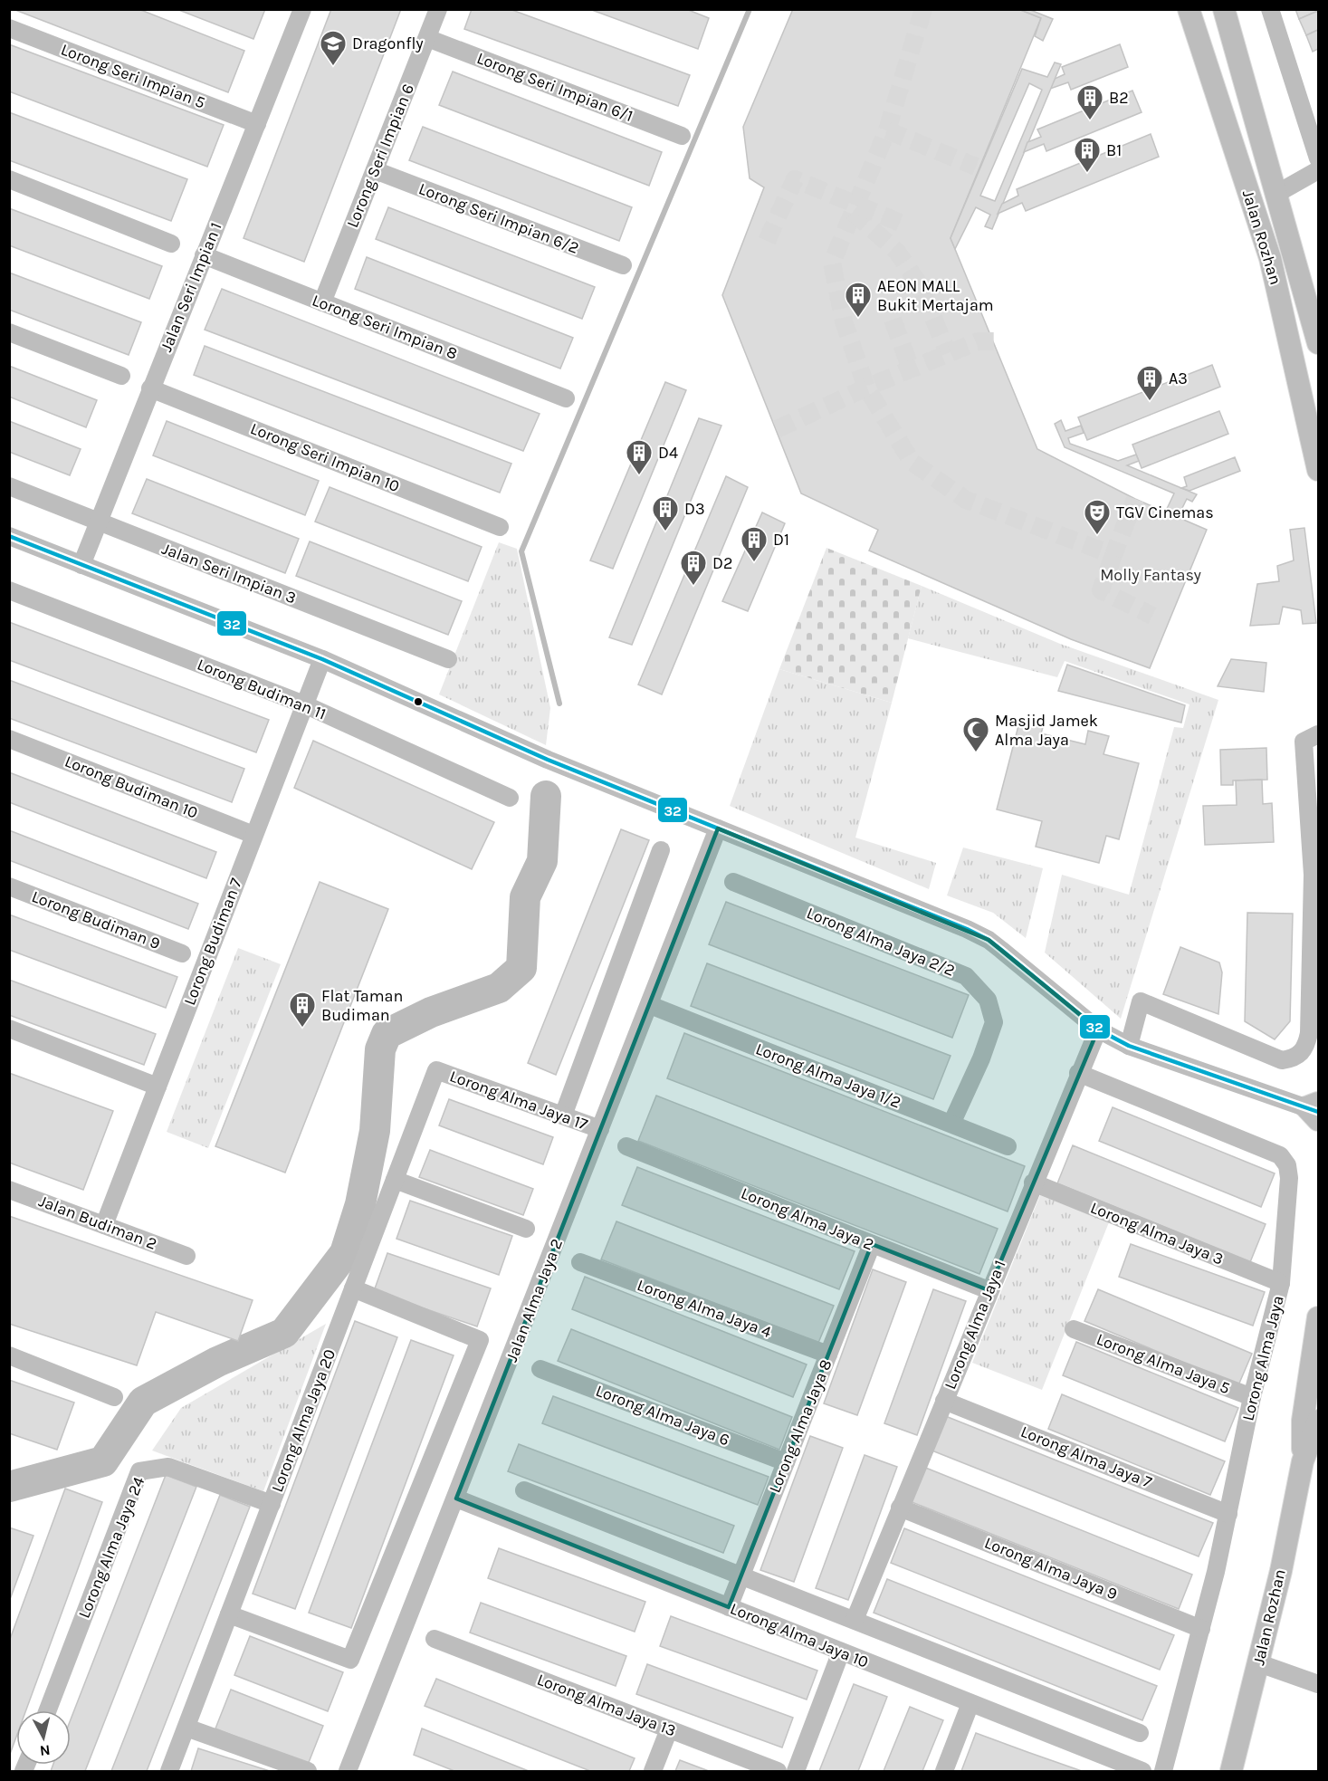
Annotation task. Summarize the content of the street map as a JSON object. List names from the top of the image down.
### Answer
{
  "streets": {
    "main road": ["Jalan Rozhan"],
    "street": [
      "Lorong Seri Impian 5",
      "Lorong Seri Impian 6/1",
      "Lorong Seri Impian 6",
      "Lorong Seri Impian 6/2",
      "Jalan Seri Impian 1",
      "Lorong Seri Impian 8",
      "Lorong Seri Impian 10",
      "Jalan Seri Impian 3",
      "Lorong Budiman 11",
      "Lorong Budiman 10",
      "Lorong Budiman 9",
      "Lorong Budiman 7",
      "Lorong Alma Jaya 2/2",
      "Lorong Alma Jaya 1/2",
      "Lorong Alma Jaya 17",
      "Lorong Alma Jaya 2",
      "Jalan Budiman 2",
      "Lorong Alma Jaya 3",
      "Jalan Alma Jaya 2",
      "Lorong Alma Jaya 4",
      "Lorong Alma Jaya 1",
      "Lorong Alma Jaya",
      "Lorong Alma Jaya 5",
      "Lorong Alma Jaya 6",
      "Lorong Alma Jaya 20",
      "Lorong Alma Jaya 8",
      "Lorong Alma Jaya 7",
      "Lorong Alma Jaya 24",
      "Lorong Alma Jaya 9",
      "Lorong Alma Jaya 10",
      "Lorong Alma Jaya 13"
    ]
  },
  "crossings": [
    ["Lorong Seri Impian 5", "Jalan Seri Impian 1"],
    ["Lorong Seri Impian 6/1", "Lorong Seri Impian 6"],
    ["Lorong Seri Impian 6", "Lorong Seri Impian 6/2"],
    ["Lorong Seri Impian 6", "Lorong Seri Impian 8"],
    ["Jalan Seri Impian 1", "Lorong Seri Impian 8"],
    ["Jalan Seri Impian 1", "Lorong Seri Impian 10"],
    ["Jalan Seri Impian 1", "Jalan Seri Impian 3"],
    ["Lorong Budiman 11", "Lorong Budiman 7"],
    ["Lorong Budiman 10", "Lorong Budiman 7"],
    ["Lorong Budiman 7", "Jalan Budiman 2"],
    ["Lorong Alma Jaya 2/2", "Lorong Alma Jaya 1/2"],
    ["Lorong Alma Jaya 1/2", "Jalan Alma Jaya 2"],
    ["Lorong Alma Jaya 17", "Jalan Alma Jaya 2"],
    ["Lorong Alma Jaya 17", "Lorong Alma Jaya 20"],
    ["Lorong Alma Jaya 2", "Lorong Alma Jaya 1"],
    ["Lorong Alma Jaya 2", "Lorong Alma Jaya 8"],
    ["Lorong Alma Jaya 3", "Lorong Alma Jaya 1"],
    ["Lorong Alma Jaya 3", "Lorong Alma Jaya"],
    ["Jalan Alma Jaya 2", "Lorong Alma Jaya 10"],
    ["Lorong Alma Jaya 4", "Lorong Alma Jaya 8"],
    ["Lorong Alma Jaya 1", "Lorong Alma Jaya"],
    ["Lorong Alma Jaya 1", "Lorong Alma Jaya 7"],
    ["Lorong Alma Jaya 1", "Lorong Alma Jaya 9"],
    ["Lorong Alma Jaya", "Lorong Alma Jaya 5"],
    ["Lorong Alma Jaya", "Lorong Alma Jaya 7"],
    ["Lorong Alma Jaya", "Lorong Alma Jaya 9"],
    ["Lorong Alma Jaya 6", "Lorong Alma Jaya 8"],
    ["Lorong Alma Jaya 20", "Lorong Alma Jaya 24"],
    ["Lorong Alma Jaya 8", "Lorong Alma Jaya 10"]
  ],
  "parks": ["Molly Fantasy"],
  "places": {
    "school or university": ["Dragonfly"],
    "building": [
      "B2",
      "B1",
      "AEON MALL Bukit Mertajam",
      "A3",
      "D4",
      "D3",
      "D1",
      "D2",
      "Flat Taman Budiman"
    ],
    "theatre": ["TGV Cinemas"],
    "mosque": ["Masjid Jamek Alma Jaya"]
  },
  "lines": ["transit line 32"],
  "north": "bottom"
}
